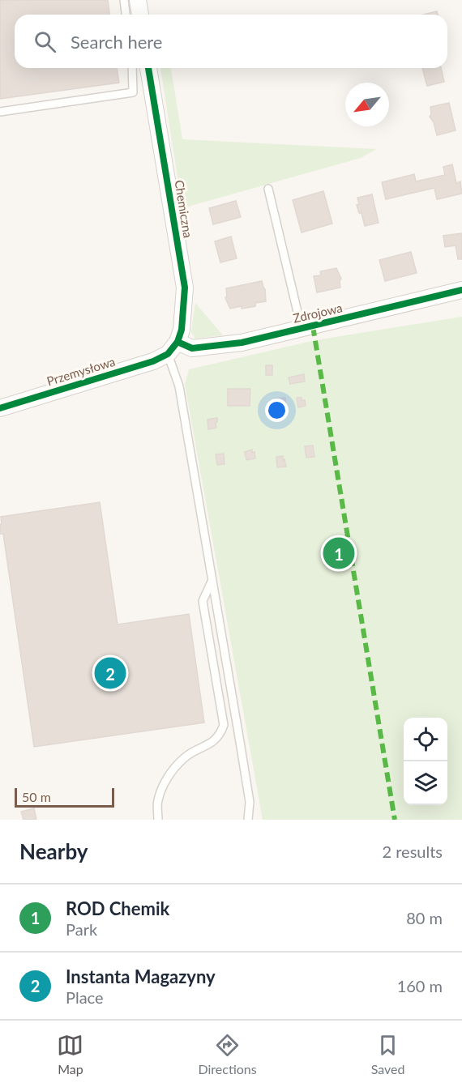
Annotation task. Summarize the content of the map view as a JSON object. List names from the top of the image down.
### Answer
{
  "streets": {
    "street": ["Chemiczna", "Zdrojowa", "Przemysłowa"]
  },
  "crossings": [
    ["Chemiczna", "Zdrojowa"],
    ["Chemiczna", "Przemysłowa"],
    ["Zdrojowa", "Przemysłowa"]
  ],
  "scale_bar": "50 m",
  "north": "bottom left",
  "page": {
    "search": "Search here",
    "pins": ["1", "2"],
    "scale": "50 m",
    "heading": ["Nearby", "2 results"],
    "list": [
      {
        "mark": "1",
        "name": "ROD Chemik",
        "note": "Park",
        "value": "80 m"
      },
      {
        "mark": "2",
        "name": "Instanta Magazyny",
        "note": "Place",
        "value": "160 m"
      }
    ],
    "nav": ["Map", "Directions", "Saved"]
  }
}
